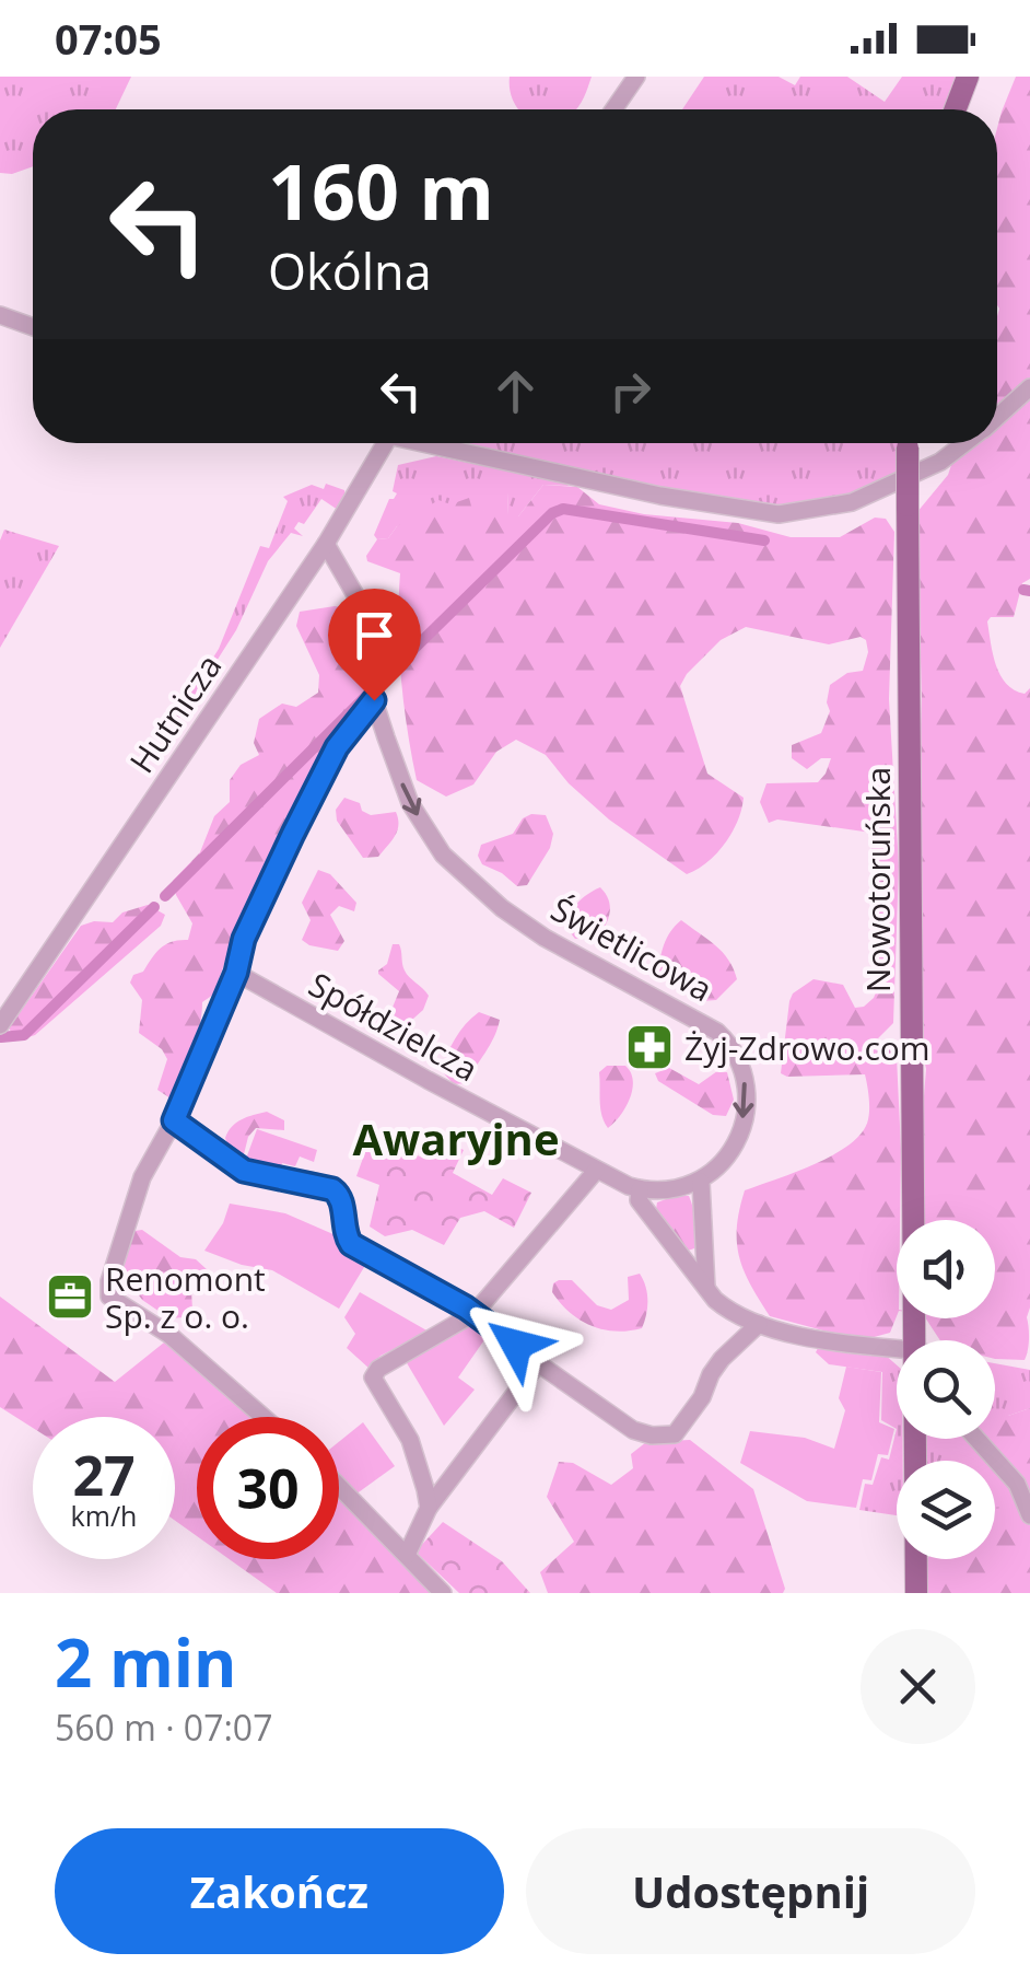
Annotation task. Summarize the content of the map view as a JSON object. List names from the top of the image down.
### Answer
{
  "streets": {
    "main road": ["Nowotoruńska"],
    "street": ["Hutnicza", "Świetlicowa", "Spółdzielcza"]
  },
  "crossings": [
    ["Hutnicza", "Świetlicowa"],
    ["Świetlicowa", "Spółdzielcza"]
  ],
  "one_way": ["Świetlicowa"],
  "districts": ["Awaryjne"],
  "places": {
    "pharmacy": ["Żyj-Zdrowo.com"],
    "office": ["Renomont Sp. z o. o."]
  },
  "page": {
    "status": "07:05",
    "turn": ["160 m", "Okólna"],
    "speed": "27 km/h",
    "limit": "30",
    "heading": ["2 min", "560 m · 07:07"],
    "buttons": ["Zakończ", "Udostępnij"]
  }
}
